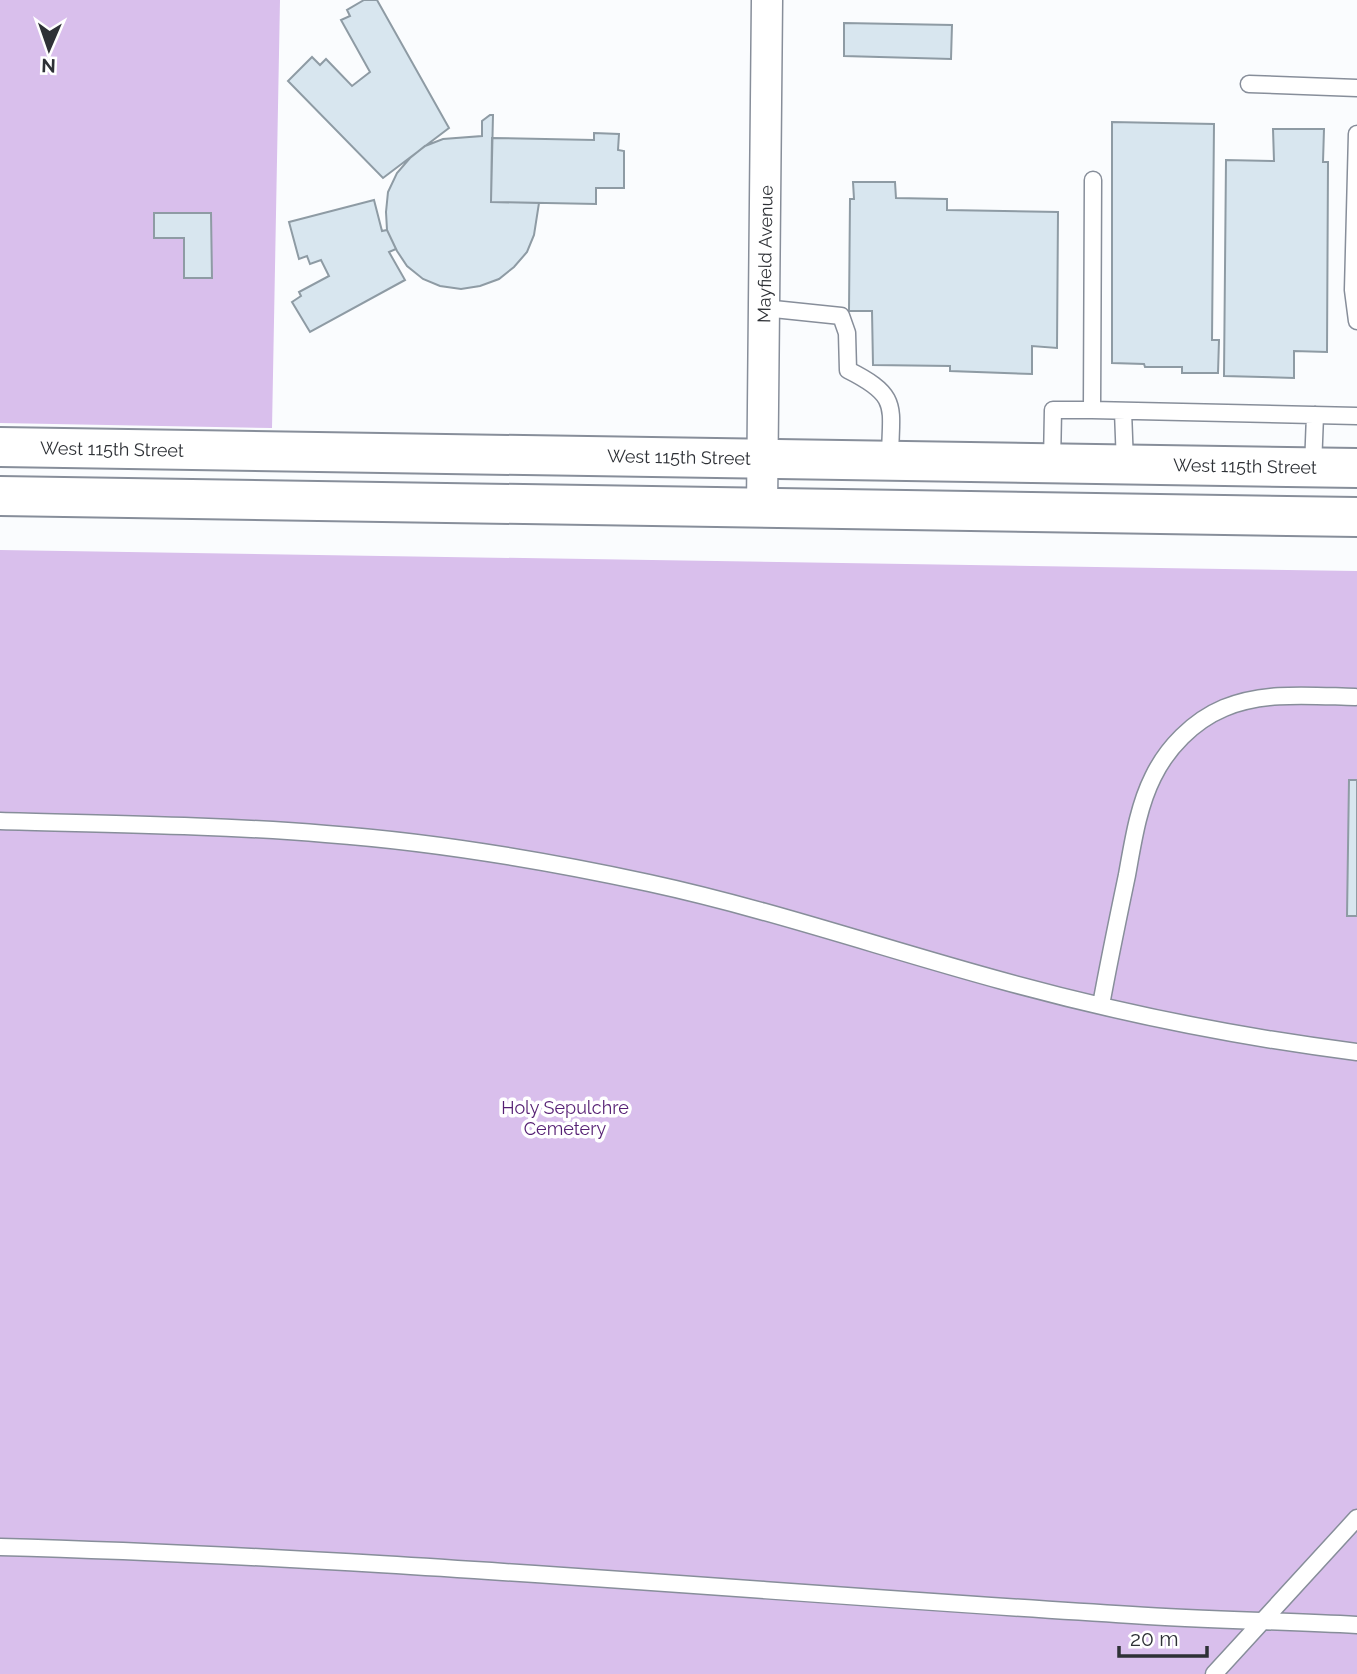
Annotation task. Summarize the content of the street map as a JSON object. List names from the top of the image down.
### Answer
{
  "streets": {
    "street": ["Mayfield Avenue", "West 115th Street"]
  },
  "crossings": [
    ["Mayfield Avenue", "West 115th Street"]
  ],
  "parks": ["Holy Sepulchre Cemetery"],
  "scale_bar": "20 m",
  "north": "bottom"
}
